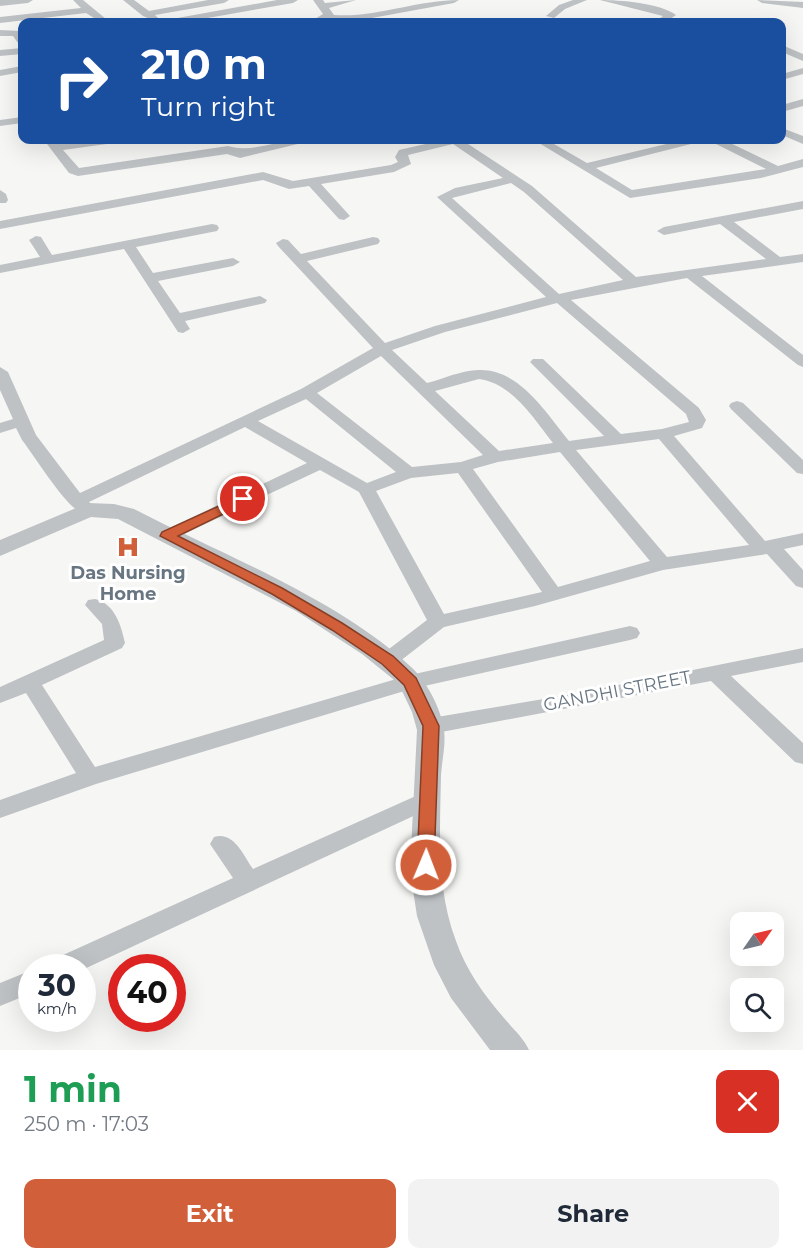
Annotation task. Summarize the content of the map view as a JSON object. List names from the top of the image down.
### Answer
{
  "streets": {
    "street": ["GANDHI STREET"]
  },
  "places": {
    "hospital": ["Das Nursing Home"]
  },
  "north": "top right",
  "page": {
    "turn": ["210 m", "Turn right"],
    "speed": "30 km/h",
    "limit": "40",
    "heading": ["1 min", "250 m · 17:03"],
    "buttons": ["Exit", "Share"]
  }
}
